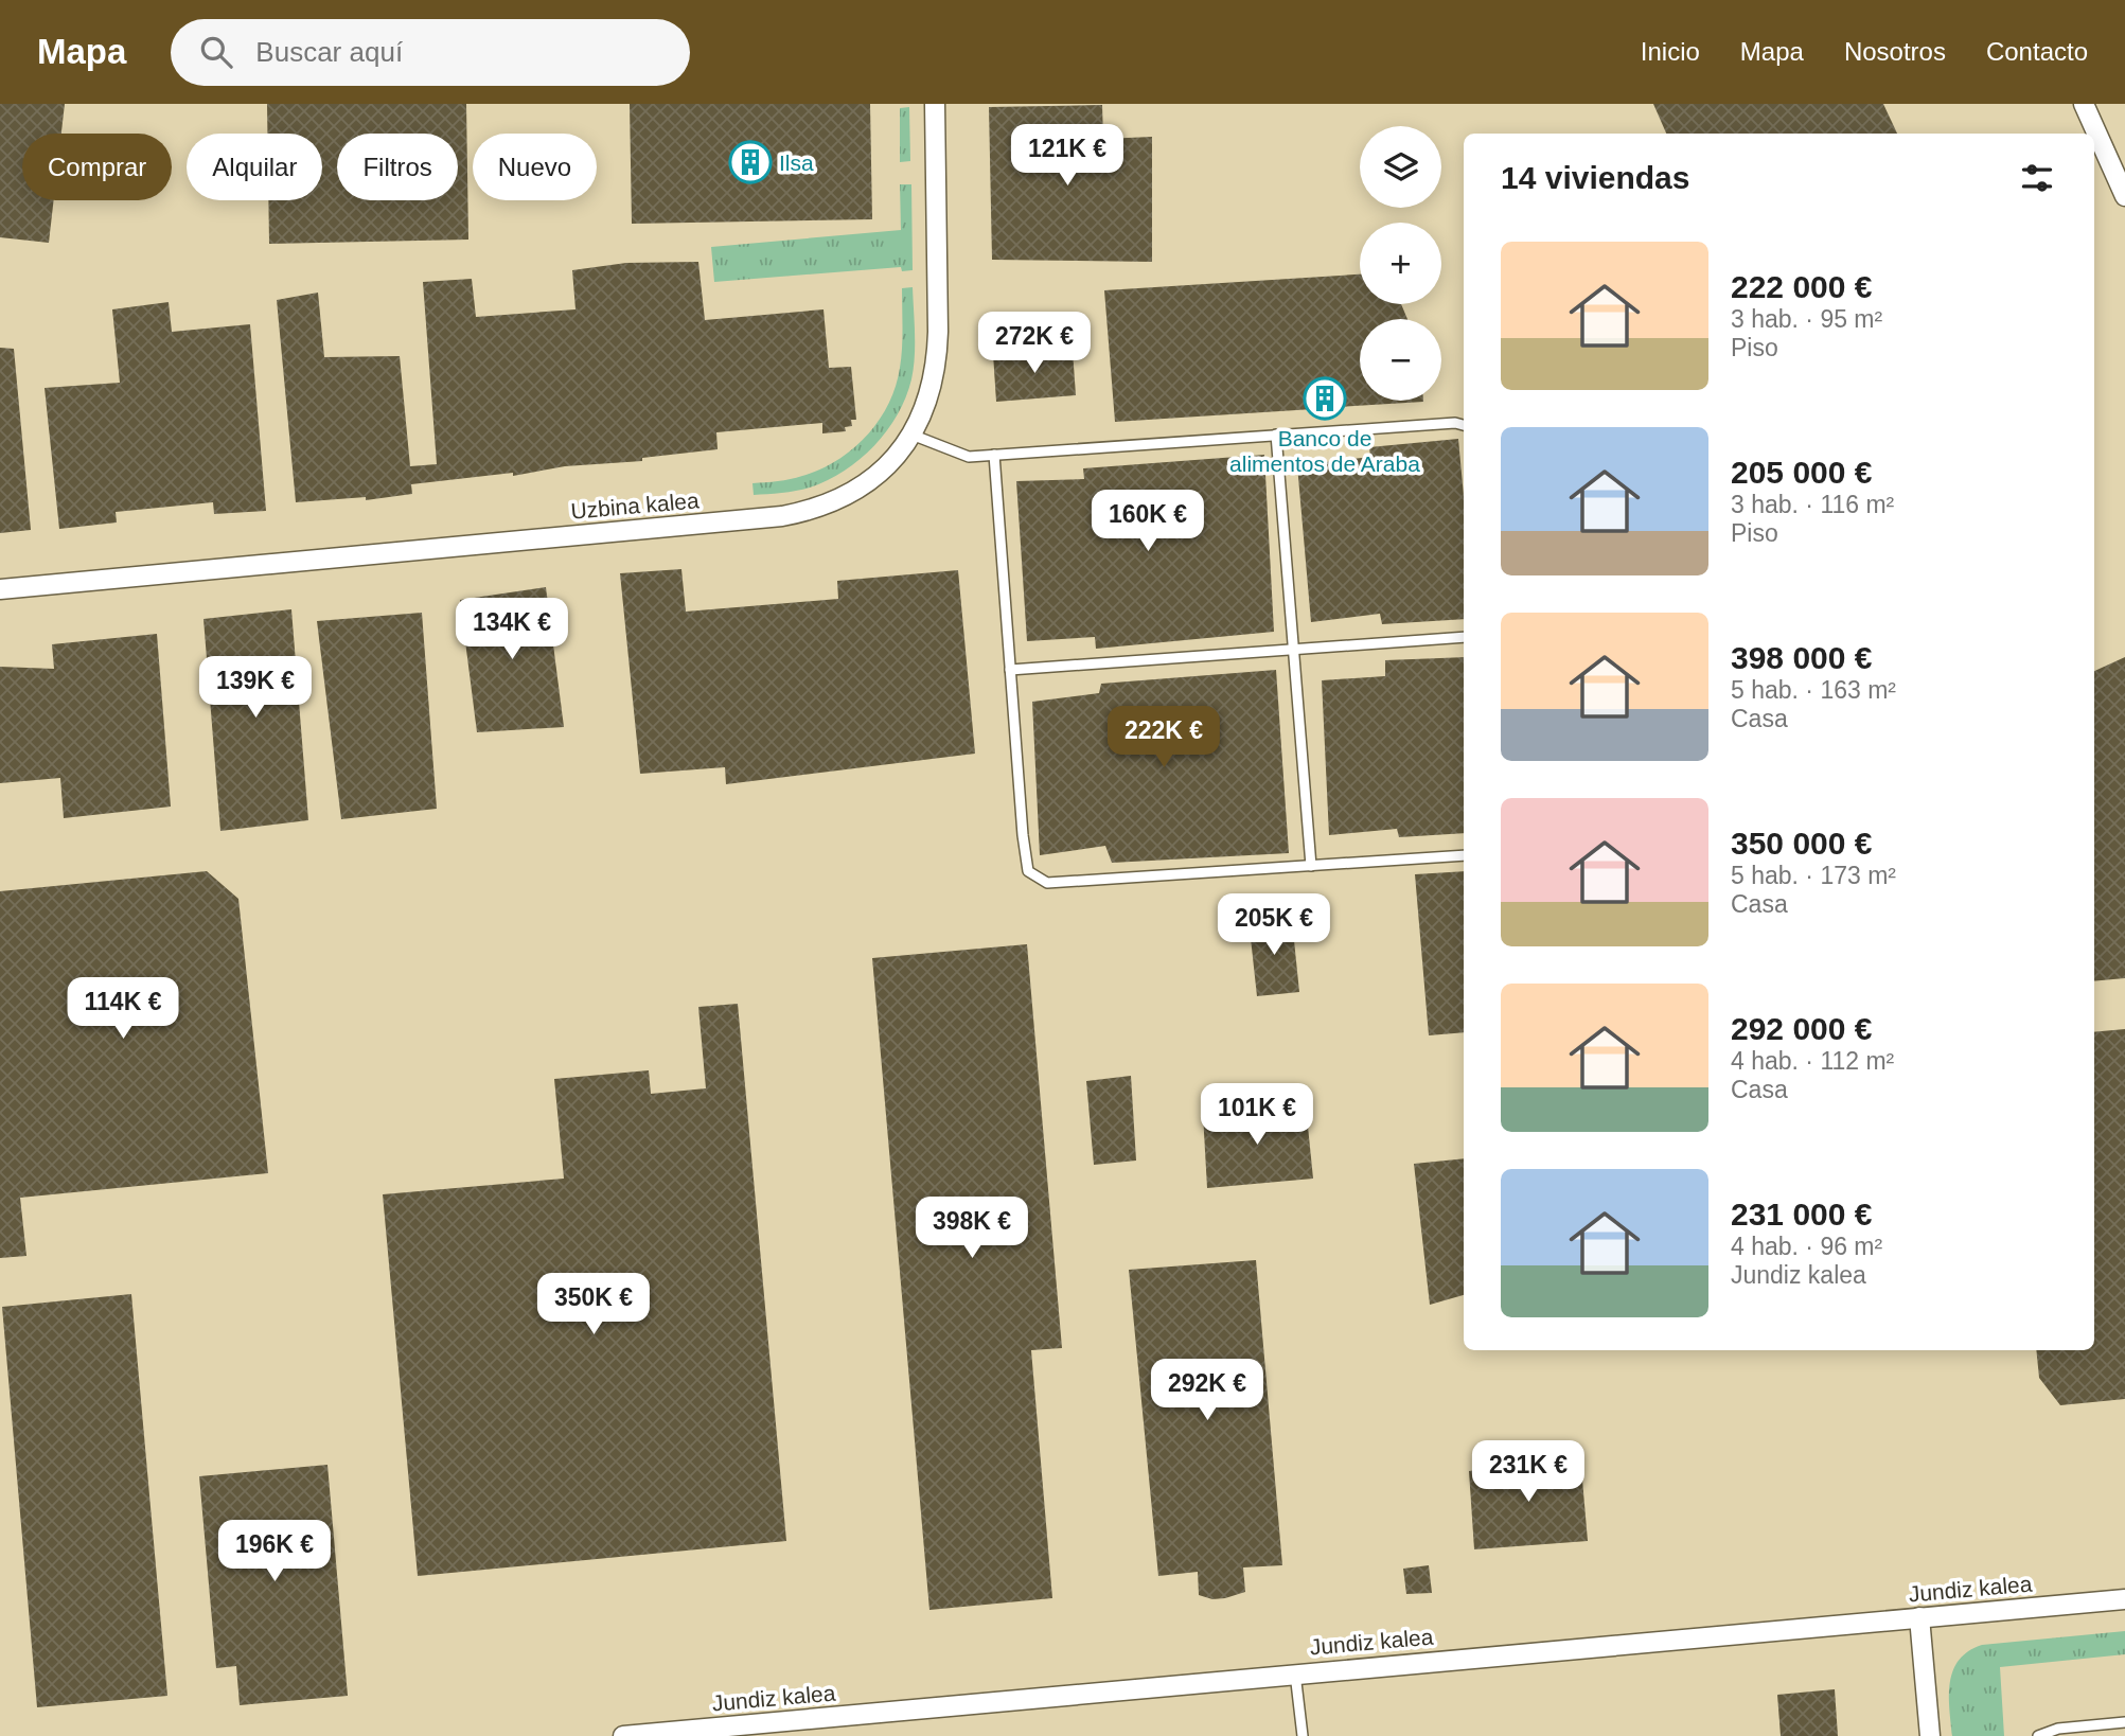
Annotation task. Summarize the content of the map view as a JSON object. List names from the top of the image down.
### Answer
{
  "streets": {
    "street": ["Uzbina kalea", "Jundiz kalea"]
  },
  "places": {
    "building": ["Ilsa", "Banco de alimentos de Araba"]
  },
  "page": {
    "header": "Mapa",
    "search": "Buscar aquí",
    "nav": [
      "Inicio",
      "Mapa",
      "Nosotros",
      "Contacto"
    ],
    "price": [
      "121K €",
      "272K €",
      "160K €",
      "134K €",
      "139K €",
      "222K €",
      "205K €",
      "114K €",
      "101K €",
      "398K €",
      "350K €",
      "292K €",
      "231K €",
      "196K €"
    ],
    "map_buttons": ["+", "−"],
    "chip": [
      "Comprar",
      "Alquilar",
      "Filtros",
      "Nuevo"
    ],
    "heading": "14 viviendas",
    "list": [
      {
        "name": "222 000 €",
        "note": "3 hab. · 95 m² · Piso"
      },
      {
        "name": "205 000 €",
        "note": "3 hab. · 116 m² · Piso"
      },
      {
        "name": "398 000 €",
        "note": "5 hab. · 163 m² · Casa"
      },
      {
        "name": "350 000 €",
        "note": "5 hab. · 173 m² · Casa"
      },
      {
        "name": "292 000 €",
        "note": "4 hab. · 112 m² · Casa"
      },
      {
        "name": "231 000 €",
        "note": "4 hab. · 96 m² · Jundiz kalea"
      }
    ]
  }
}
